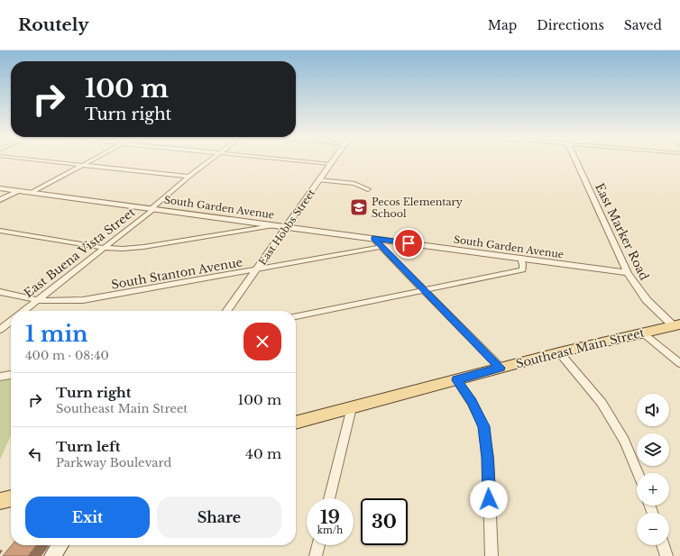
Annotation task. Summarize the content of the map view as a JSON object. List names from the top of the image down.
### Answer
{
  "streets": {
    "main road": ["Southeast Main Street"],
    "street": [
      "South Garden Avenue",
      "East Hobbs Street",
      "East Marker Road",
      "East Buena Vista Street",
      "South Stanton Avenue"
    ]
  },
  "crossings": [
    ["South Garden Avenue", "East Hobbs Street"],
    ["South Garden Avenue", "East Marker Road"],
    ["South Garden Avenue", "East Buena Vista Street"],
    ["East Hobbs Street", "South Stanton Avenue"],
    ["East Marker Road", "Southeast Main Street"],
    ["East Buena Vista Street", "South Stanton Avenue"]
  ],
  "places": {
    "school or university": ["Pecos Elementary School"]
  },
  "page": {
    "header": "Routely",
    "nav": ["Map", "Directions", "Saved"],
    "turn": ["100 m", "Turn right"],
    "heading": ["1 min", "400 m · 08:40"],
    "list": [
      {
        "name": "Turn right",
        "note": "Southeast Main Street",
        "value": "100 m"
      },
      {
        "name": "Turn left",
        "note": "Parkway Boulevard",
        "value": "40 m"
      }
    ],
    "map_buttons": ["+", "−"],
    "buttons": ["Exit", "Share"],
    "speed": "19 km/h",
    "limit": "30"
  }
}
